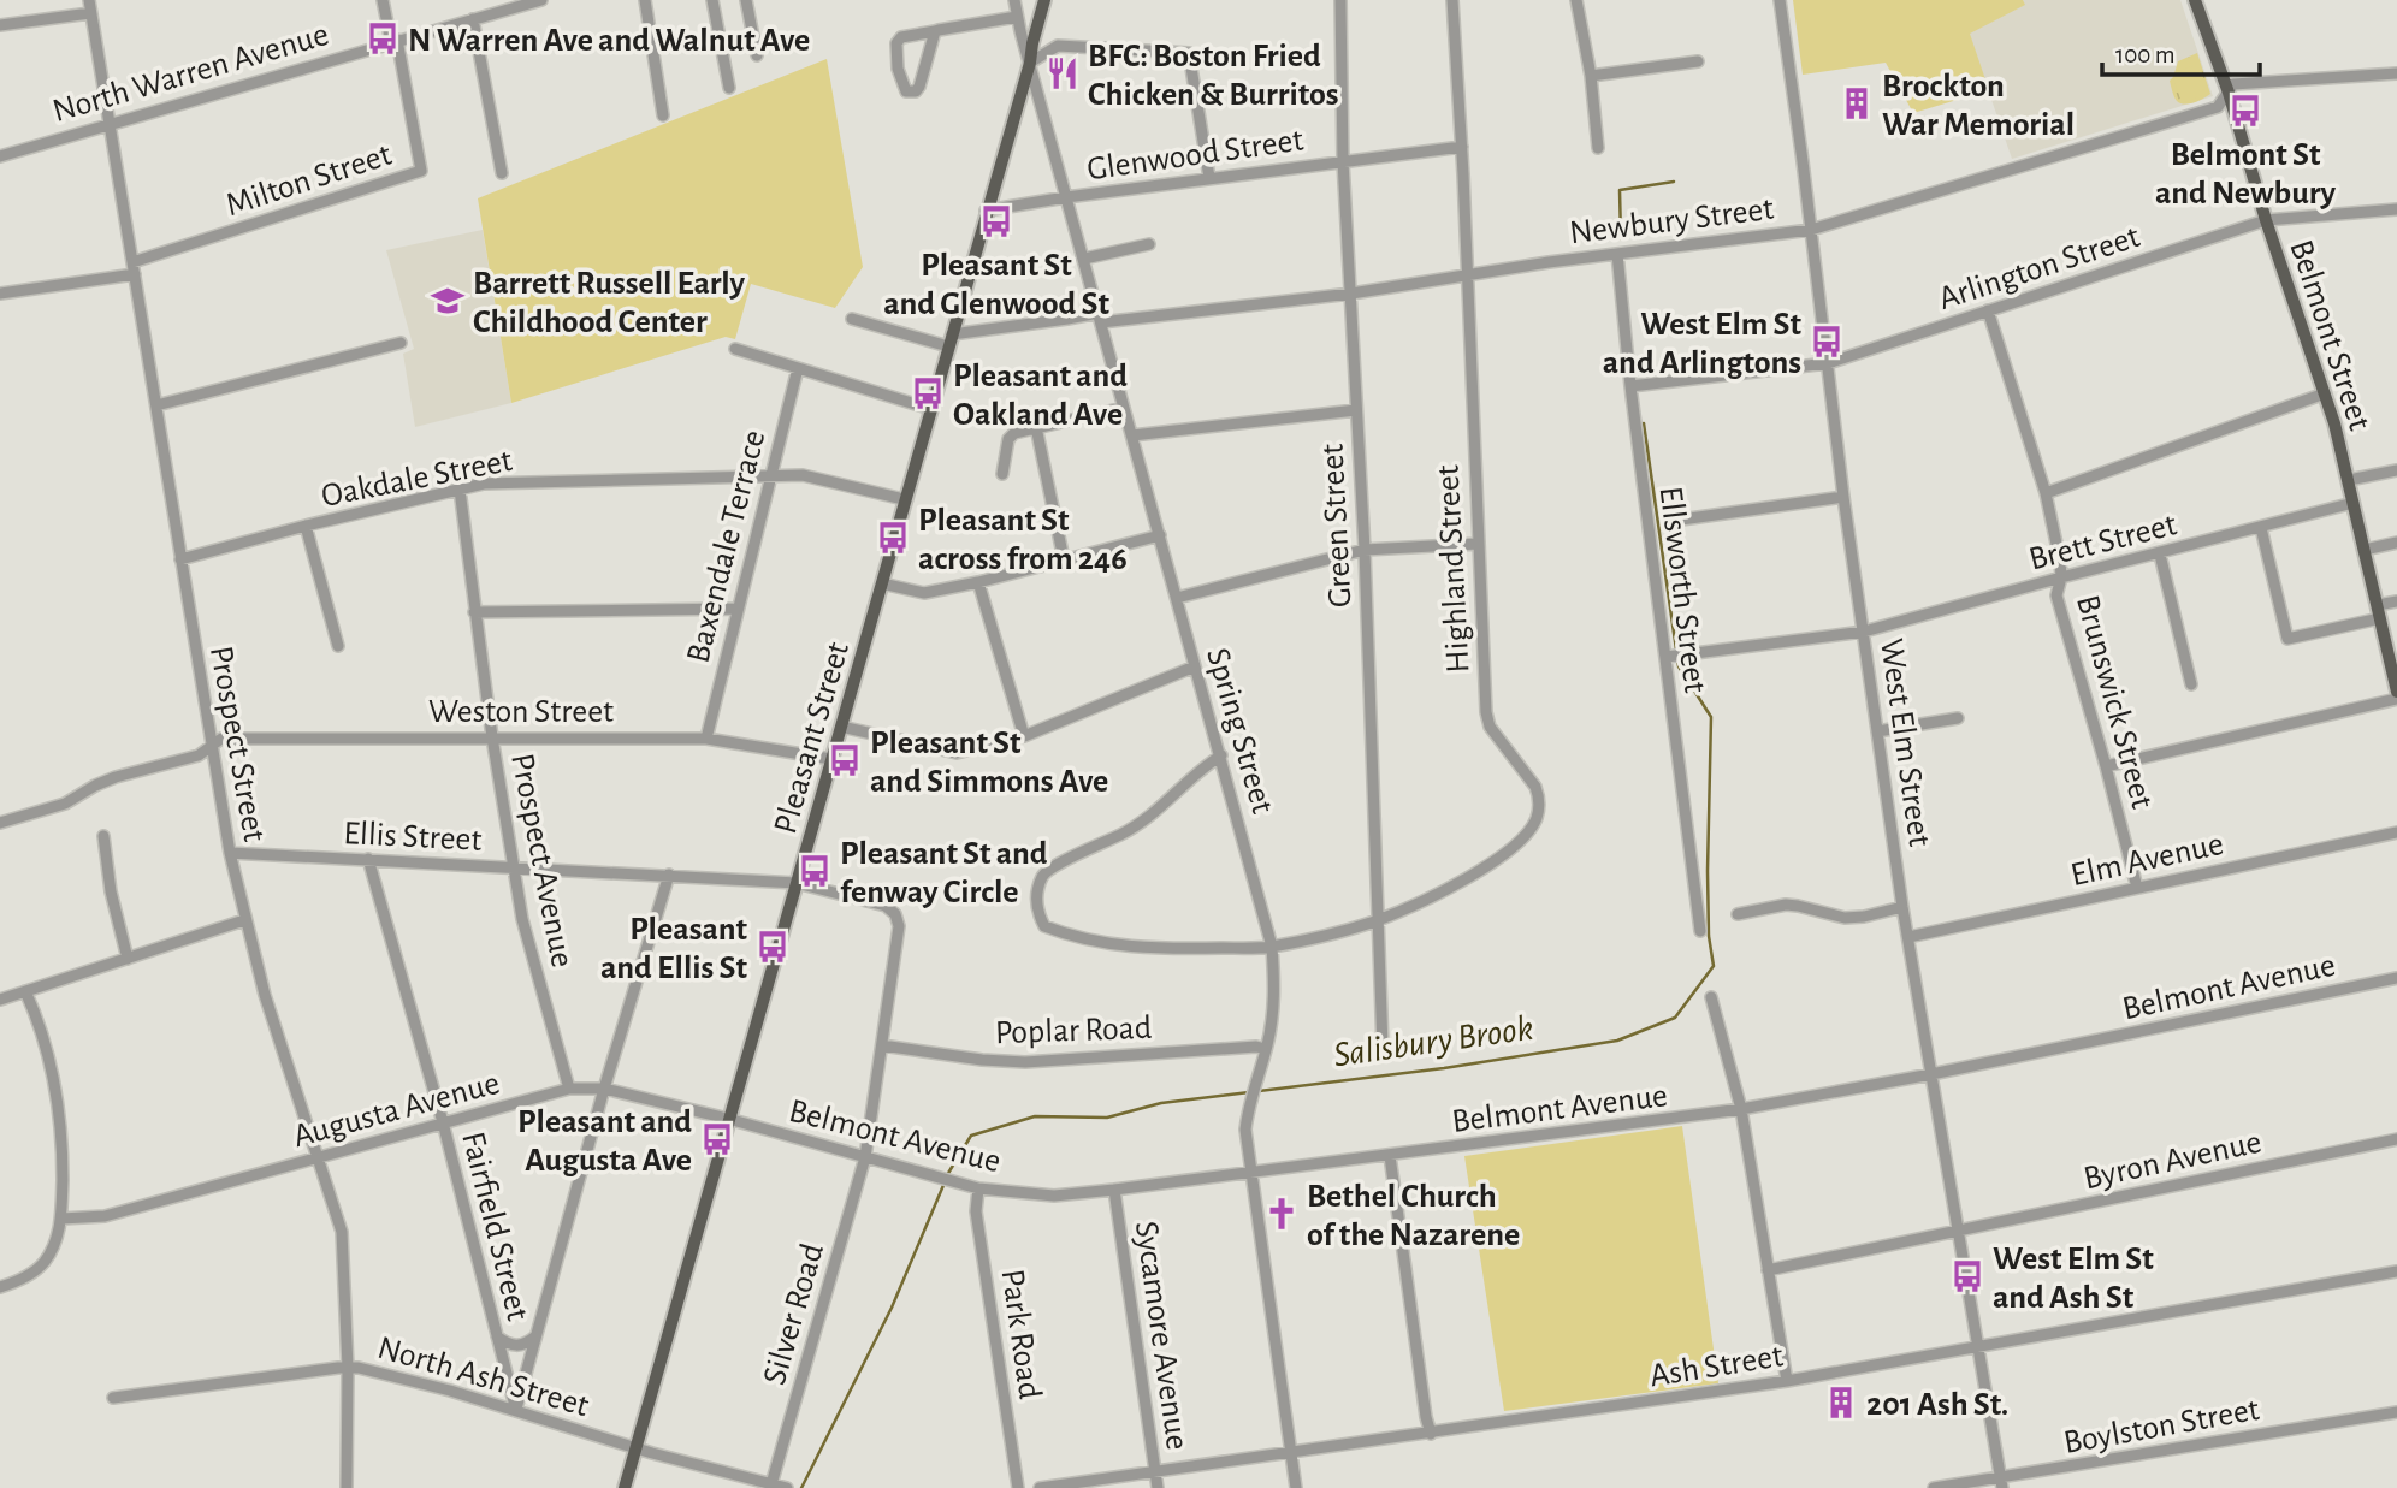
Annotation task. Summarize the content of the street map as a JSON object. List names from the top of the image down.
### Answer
{
  "streets": {
    "main road": ["Belmont Street", "Pleasant Street"],
    "street": [
      "North Warren Avenue",
      "Glenwood Street",
      "Milton Street",
      "Newbury Street",
      "Arlington Street",
      "Oakdale Street",
      "Green Street",
      "Brett Street",
      "Baxendale Terrace",
      "Highland Street",
      "Ellsworth Street",
      "Brunswick Street",
      "Weston Street",
      "Spring Street",
      "West Elm Street",
      "Prospect Street",
      "Ellis Street",
      "Elm Avenue",
      "Prospect Avenue",
      "Belmont Avenue",
      "Poplar Road",
      "Augusta Avenue",
      "Byron Avenue",
      "Fairfield Street",
      "Silver Road",
      "Park Road",
      "Sycamore Avenue",
      "Ash Street",
      "North Ash Street",
      "Boylston Street"
    ]
  },
  "crossings": [
    ["North Warren Avenue", "Milton Street"],
    ["North Warren Avenue", "Prospect Street"],
    ["Glenwood Street", "Green Street"],
    ["Glenwood Street", "Highland Street"],
    ["Glenwood Street", "Spring Street"],
    ["Glenwood Street", "Pleasant Street"],
    ["Milton Street", "Prospect Street"],
    ["Newbury Street", "Belmont Street"],
    ["Newbury Street", "Green Street"],
    ["Newbury Street", "Highland Street"],
    ["Newbury Street", "Ellsworth Street"],
    ["Newbury Street", "Spring Street"],
    ["Newbury Street", "Pleasant Street"],
    ["Newbury Street", "West Elm Street"],
    ["Arlington Street", "Belmont Street"],
    ["Arlington Street", "Ellsworth Street"],
    ["Arlington Street", "Brunswick Street"],
    ["Arlington Street", "West Elm Street"],
    ["Belmont Street", "Brett Street"],
    ["Oakdale Street", "Baxendale Terrace"],
    ["Oakdale Street", "Pleasant Street"],
    ["Oakdale Street", "Prospect Street"],
    ["Oakdale Street", "Prospect Avenue"],
    ["Green Street", "Highland Street"],
    ["Brett Street", "Ellsworth Street"],
    ["Brett Street", "Brunswick Street"],
    ["Brett Street", "West Elm Street"],
    ["Baxendale Terrace", "Weston Street"],
    ["Highland Street", "Spring Street"],
    ["Brunswick Street", "Elm Avenue"],
    ["Weston Street", "Pleasant Street"],
    ["Weston Street", "Prospect Street"],
    ["Weston Street", "Prospect Avenue"],
    ["Spring Street", "Pleasant Street"],
    ["Spring Street", "Belmont Avenue"],
    ["Spring Street", "Poplar Road"],
    ["Spring Street", "Ash Street"],
    ["Pleasant Street", "Ellis Street"],
    ["Pleasant Street", "Belmont Avenue"],
    ["Pleasant Street", "Augusta Avenue"],
    ["Pleasant Street", "North Ash Street"],
    ["West Elm Street", "Elm Avenue"],
    ["West Elm Street", "Belmont Avenue"],
    ["West Elm Street", "Byron Avenue"],
    ["West Elm Street", "Ash Street"],
    ["West Elm Street", "Boylston Street"],
    ["Prospect Street", "Ellis Street"],
    ["Prospect Street", "Augusta Avenue"],
    ["Prospect Street", "North Ash Street"],
    ["Ellis Street", "Prospect Avenue"],
    ["Ellis Street", "Poplar Road"],
    ["Ellis Street", "Fairfield Street"],
    ["Ellis Street", "Silver Road"],
    ["Prospect Avenue", "Augusta Avenue"],
    ["Belmont Avenue", "Augusta Avenue"],
    ["Belmont Avenue", "Silver Road"],
    ["Belmont Avenue", "Park Road"],
    ["Belmont Avenue", "Sycamore Avenue"],
    ["Poplar Road", "Silver Road"],
    ["Augusta Avenue", "Fairfield Street"],
    ["Fairfield Street", "North Ash Street"],
    ["Sycamore Avenue", "Ash Street"]
  ],
  "water": ["Salisbury Brook"],
  "places": {
    "bus stop": [
      "N Warren Ave and Walnut Ave",
      "Belmont St and Newbury",
      "Pleasant St and Glenwood St",
      "West Elm St and Arlingtons",
      "Pleasant and Oakland Ave",
      "Pleasant St across from 246",
      "Pleasant St and Simmons Ave",
      "Pleasant St and fenway Circle",
      "Pleasant and Ellis St",
      "Pleasant and Augusta Ave",
      "West Elm St and Ash St"
    ],
    "restaurant": ["BFC: Boston Fried Chicken & Burritos"],
    "building": ["Brockton War Memorial", "201 Ash St."],
    "school or university": ["Barrett Russell Early Childhood Center"],
    "church": ["Bethel Church of the Nazarene"]
  },
  "scale_bar": "100 m"
}
